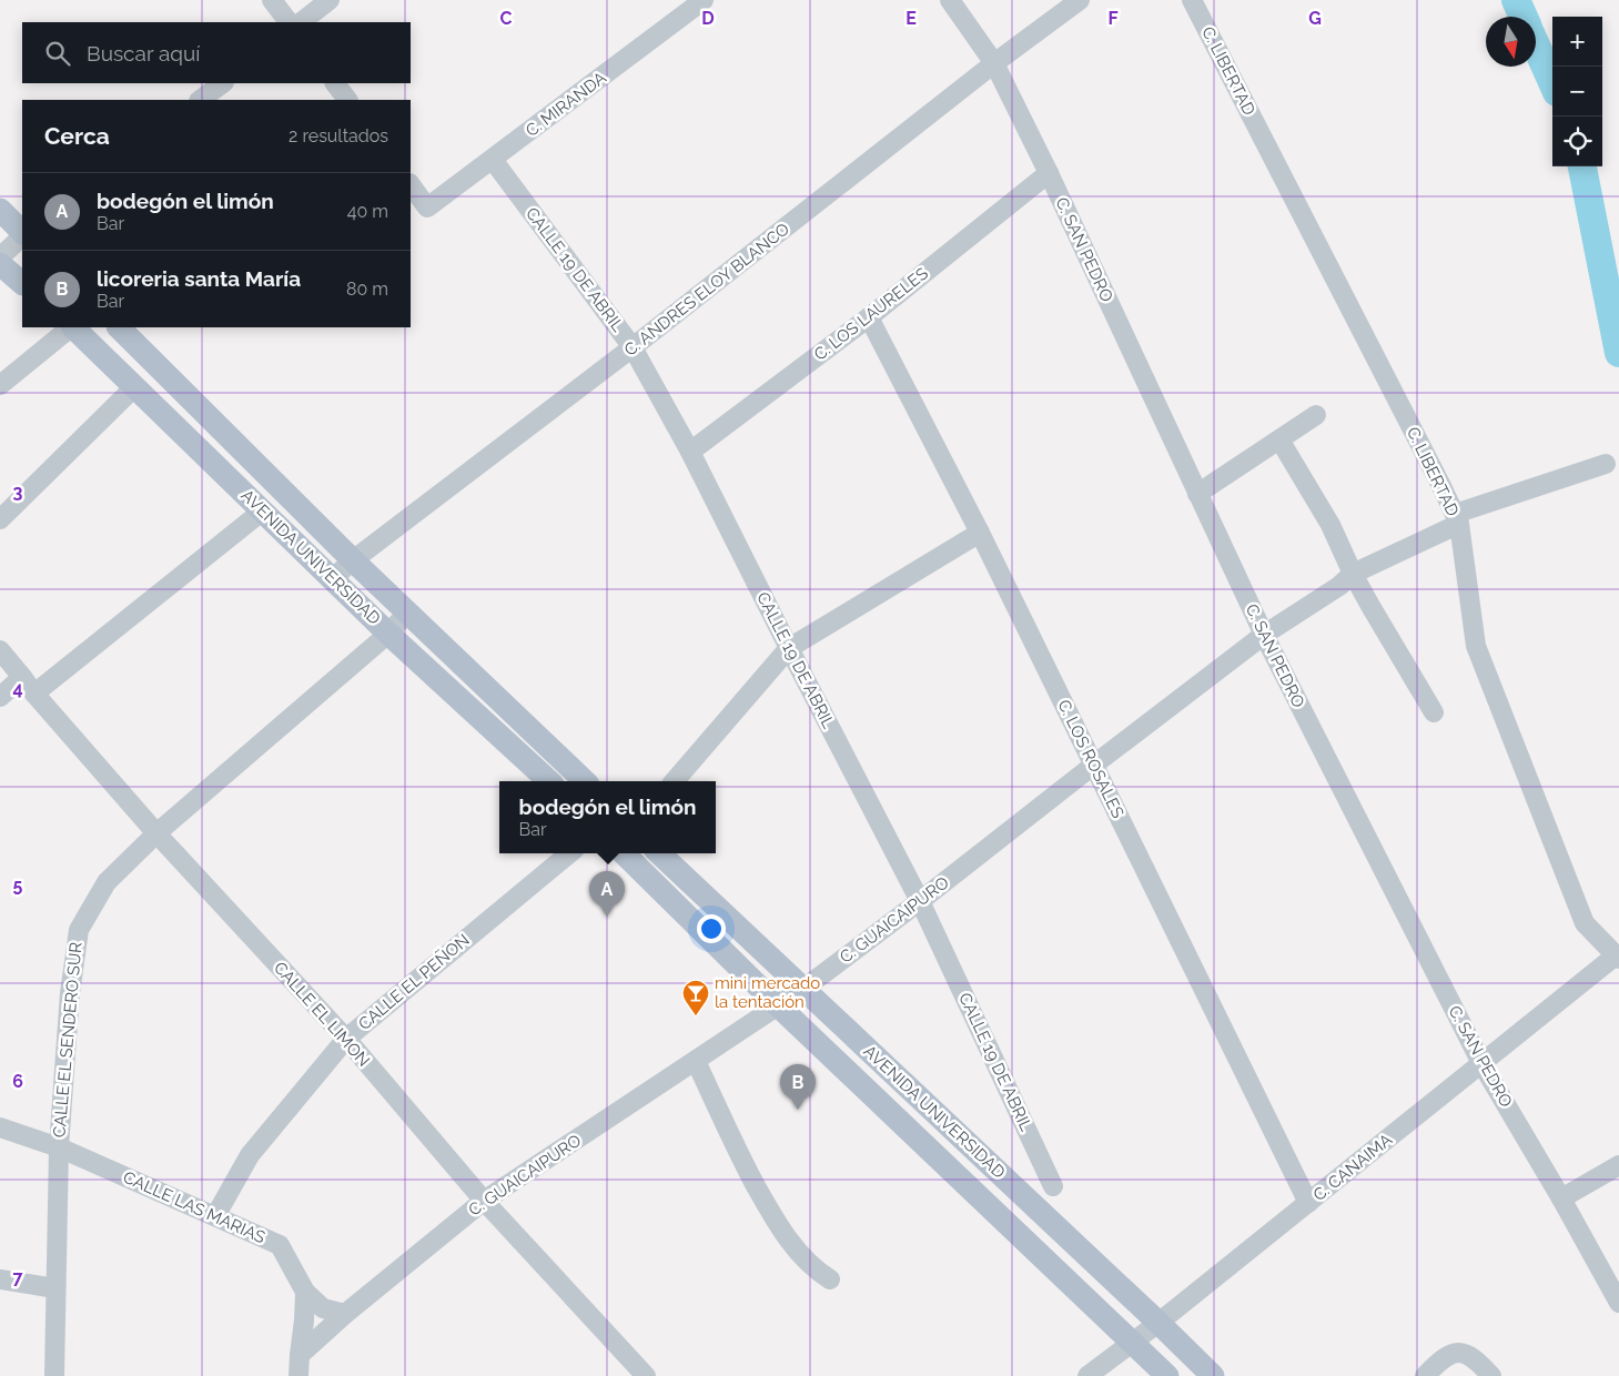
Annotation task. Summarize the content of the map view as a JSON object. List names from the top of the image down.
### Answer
{
  "streets": {
    "main road": ["AVENIDA UNIVERSIDAD"],
    "street": [
      "C. LIBERTAD",
      "C. MIRANDA",
      "C. SAN PEDRO",
      "CALLE 19 DE ABRIL",
      "C. ANDRES ELOY BLANCO",
      "C. LOS LAURELES",
      "C. LOS ROSALES",
      "C. GUAICAIPURO",
      "CALLE EL PEÑON",
      "CALLE EL LIMON",
      "CALLE EL SENDERO SUR",
      "C. CANAIMA",
      "CALLE LAS MARIAS"
    ]
  },
  "crossings": [
    ["C. LIBERTAD", "C. GUAICAIPURO"],
    ["C. LIBERTAD", "C. CANAIMA"],
    ["C. MIRANDA", "CALLE 19 DE ABRIL"],
    ["C. SAN PEDRO", "C. ANDRES ELOY BLANCO"],
    ["C. SAN PEDRO", "C. LOS LAURELES"],
    ["C. SAN PEDRO", "C. GUAICAIPURO"],
    ["C. SAN PEDRO", "C. CANAIMA"],
    ["CALLE 19 DE ABRIL", "C. ANDRES ELOY BLANCO"],
    ["CALLE 19 DE ABRIL", "C. LOS LAURELES"],
    ["CALLE 19 DE ABRIL", "C. GUAICAIPURO"],
    ["C. ANDRES ELOY BLANCO", "AVENIDA UNIVERSIDAD"],
    ["C. LOS LAURELES", "C. LOS ROSALES"],
    ["AVENIDA UNIVERSIDAD", "C. GUAICAIPURO"],
    ["AVENIDA UNIVERSIDAD", "CALLE EL SENDERO SUR"],
    ["AVENIDA UNIVERSIDAD", "C. CANAIMA"],
    ["C. LOS ROSALES", "C. GUAICAIPURO"],
    ["C. LOS ROSALES", "C. CANAIMA"],
    ["C. GUAICAIPURO", "CALLE EL LIMON"],
    ["CALLE EL PEÑON", "CALLE EL LIMON"],
    ["CALLE EL PEÑON", "CALLE LAS MARIAS"],
    ["CALLE EL LIMON", "CALLE EL SENDERO SUR"],
    ["CALLE EL SENDERO SUR", "CALLE LAS MARIAS"]
  ],
  "places": {
    "bar": ["mini mercado la tentación"]
  },
  "north": "bottom",
  "page": {
    "map_buttons": ["+", "−"],
    "search": "Buscar aquí",
    "heading": ["Cerca", "2 resultados"],
    "list": [
      {
        "mark": "A",
        "name": "bodegón el limón",
        "note": "Bar",
        "value": "40 m"
      },
      {
        "mark": "B",
        "name": "licoreria santa María",
        "note": "Bar",
        "value": "80 m"
      }
    ],
    "popup": ["bodegón el limón", "Bar"],
    "pins": ["A", "B"]
  },
  "grid": {
    "columns": [
      "C",
      "D",
      "E",
      "F",
      "G"
    ],
    "rows": [
      "3",
      "4",
      "5",
      "6",
      "7"
    ]
  }
}
